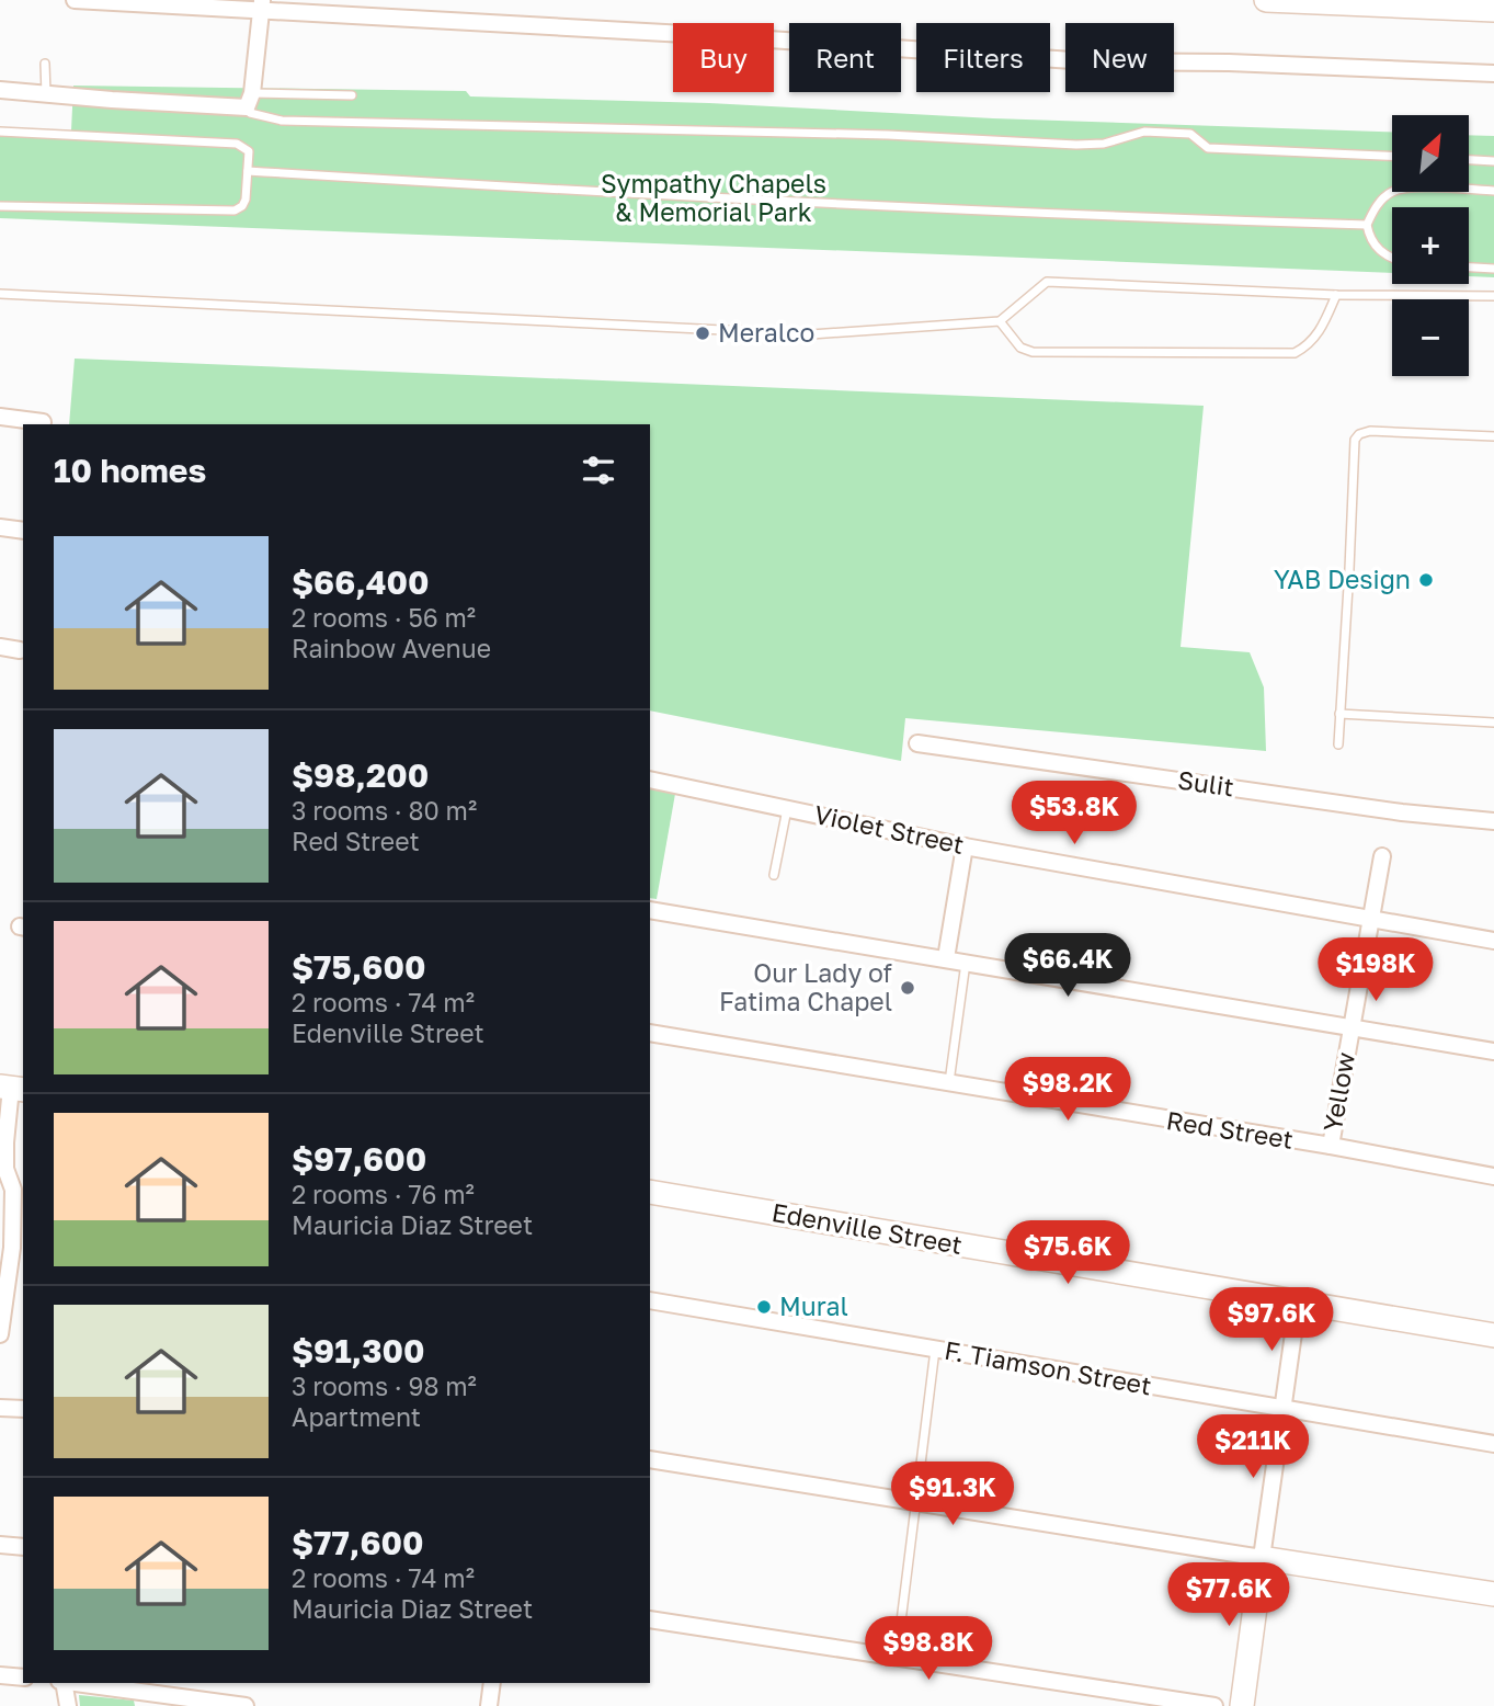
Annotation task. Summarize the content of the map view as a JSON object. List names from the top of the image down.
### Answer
{
  "streets": {
    "street": [
      "Sulit",
      "Violet Street",
      "Yellow",
      "Red Street",
      "Edenville Street",
      "F. Tiamson Street"
    ]
  },
  "crossings": [
    ["Violet Street", "Yellow"],
    ["Yellow", "Red Street"]
  ],
  "parks": ["Sympathy Chapels & Memorial Park"],
  "places": [
    "Meralco",
    "YAB Design",
    "Our Lady of Fatima Chapel",
    "Mural"
  ],
  "north": "top right",
  "page": {
    "chip": [
      "Buy",
      "Rent",
      "Filters",
      "New"
    ],
    "map_buttons": ["+", "−"],
    "heading": "10 homes",
    "list": [
      {
        "name": "$66,400",
        "note": "2 rooms · 56 m² · Rainbow Avenue"
      },
      {
        "name": "$98,200",
        "note": "3 rooms · 80 m² · Red Street"
      },
      {
        "name": "$75,600",
        "note": "2 rooms · 74 m² · Edenville Street"
      },
      {
        "name": "$97,600",
        "note": "2 rooms · 76 m² · Mauricia Diaz Street"
      },
      {
        "name": "$91,300",
        "note": "3 rooms · 98 m² · Apartment"
      },
      {
        "name": "$77,600",
        "note": "2 rooms · 74 m² · Mauricia Diaz Street"
      }
    ],
    "price": [
      "$53.8K",
      "$66.4K",
      "$198K",
      "$98.2K",
      "$75.6K",
      "$97.6K",
      "$211K",
      "$91.3K",
      "$77.6K",
      "$98.8K"
    ]
  }
}
